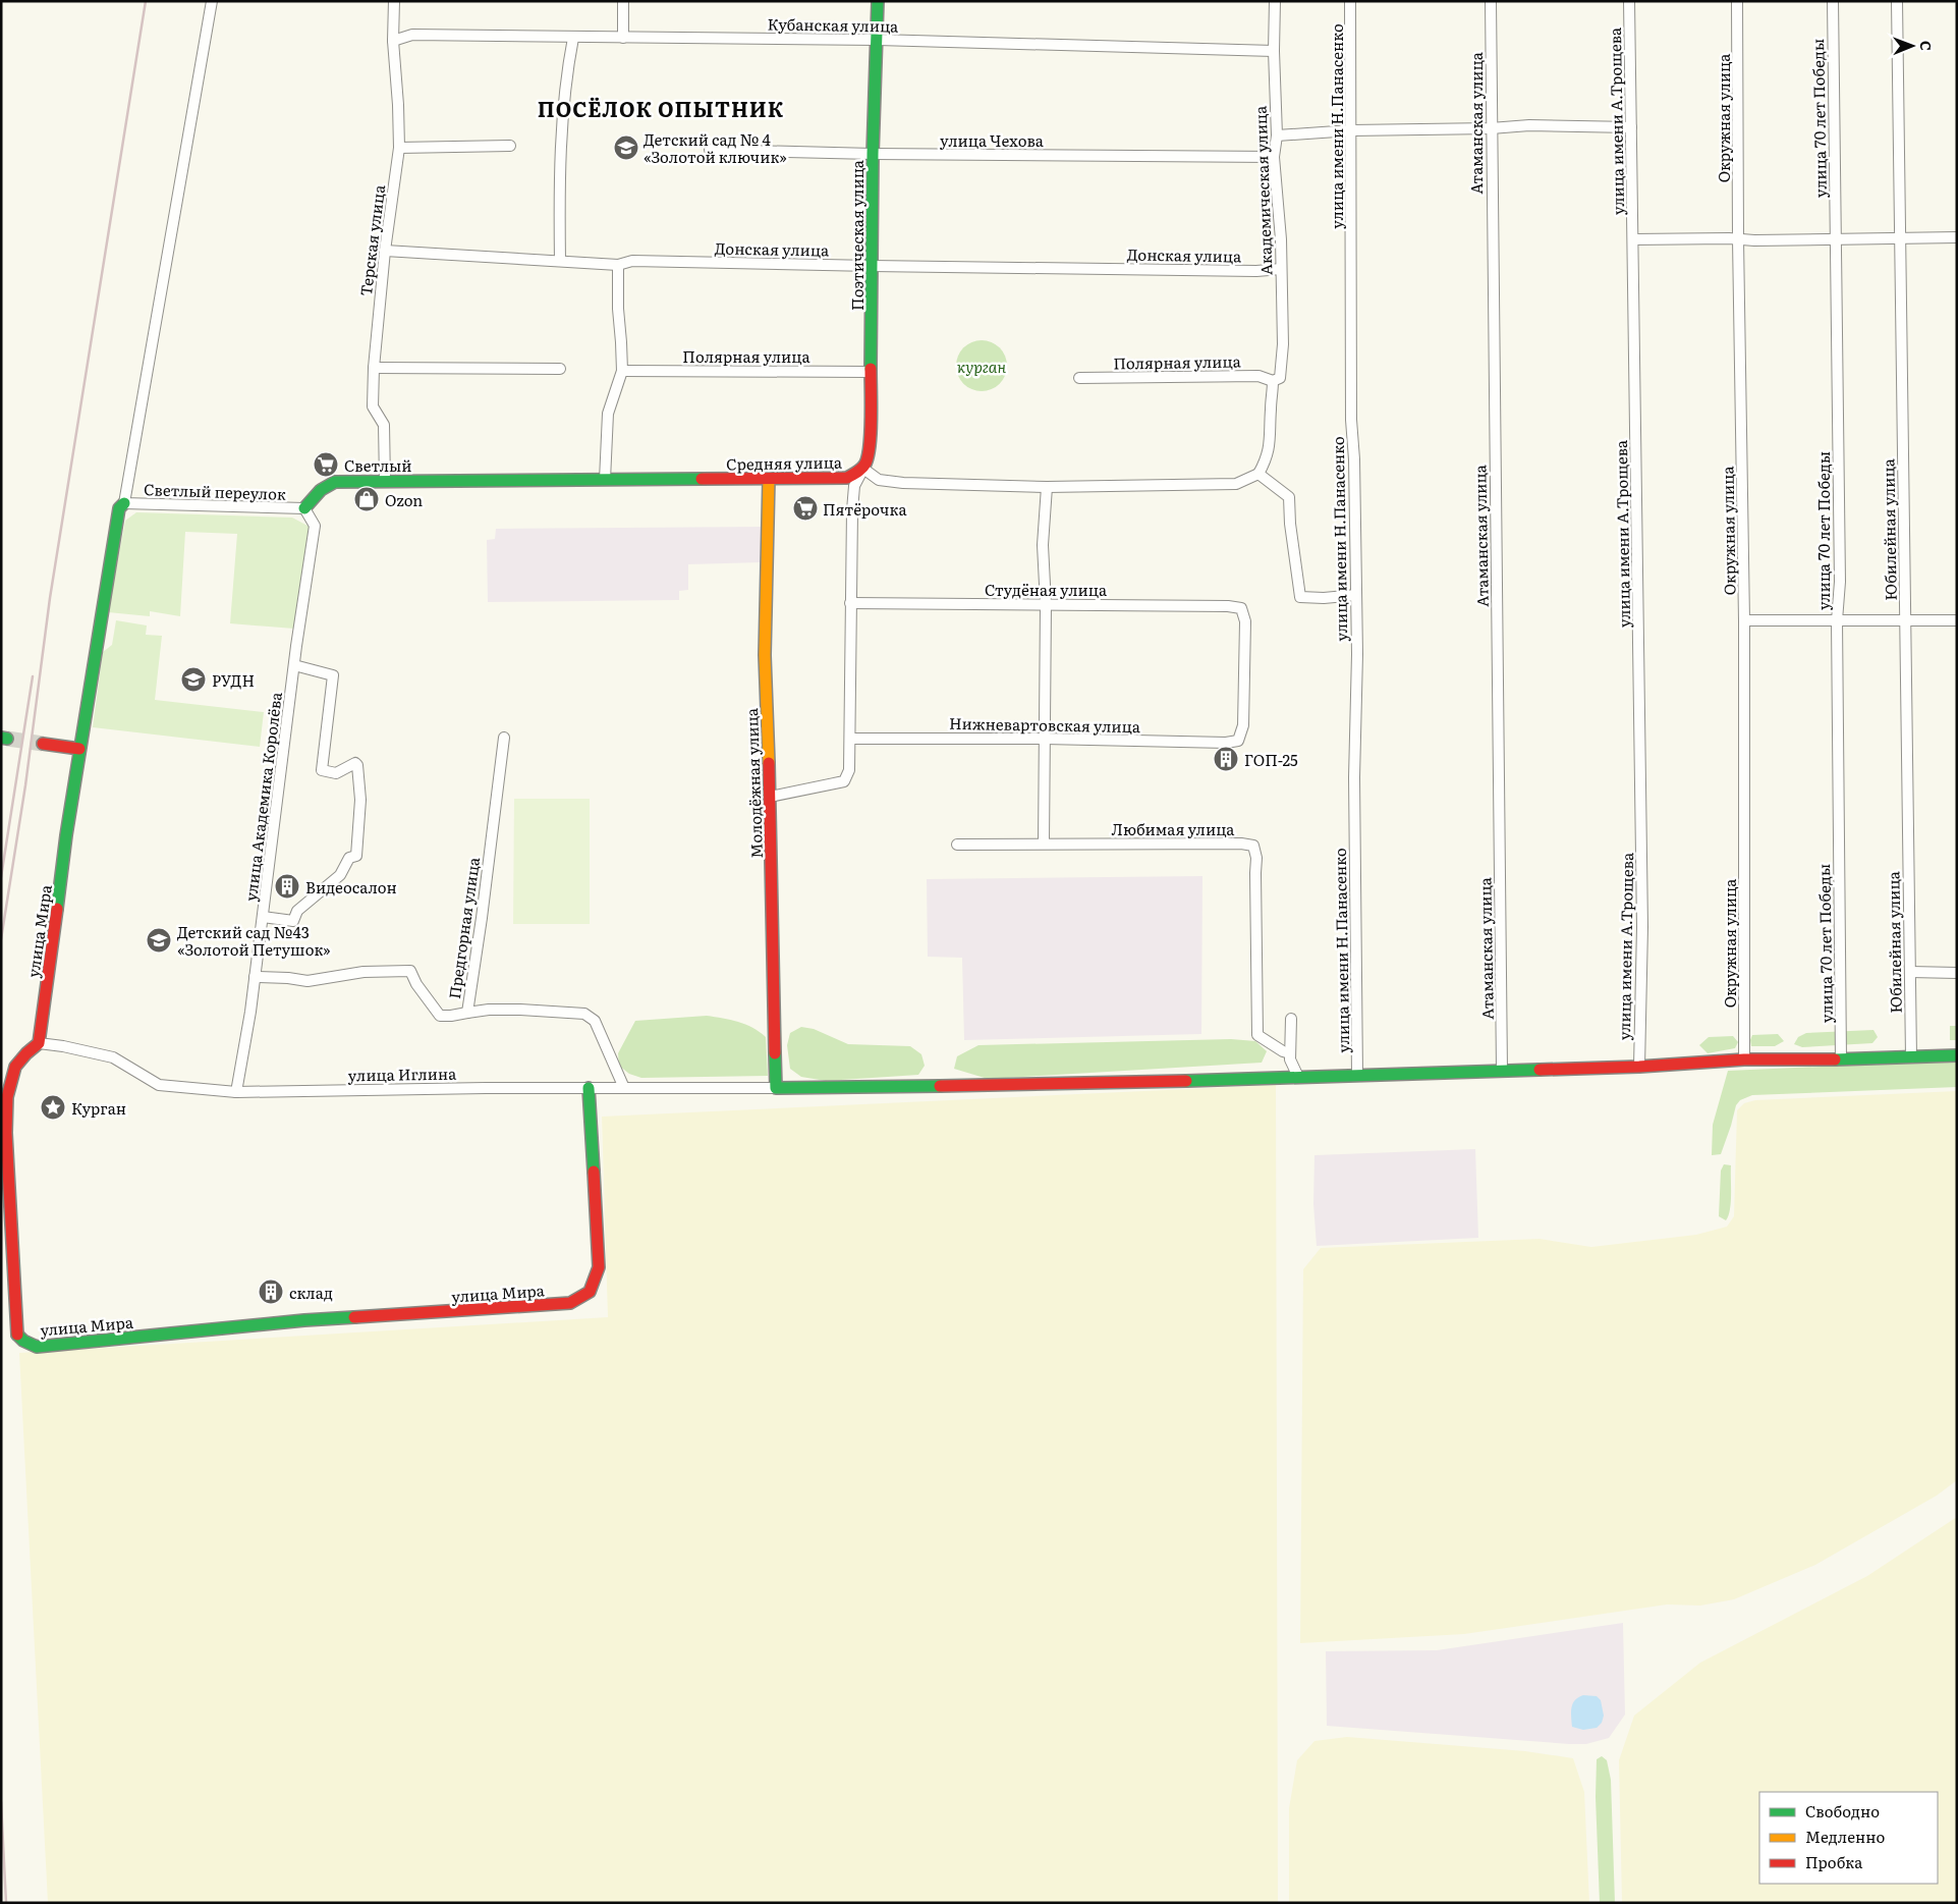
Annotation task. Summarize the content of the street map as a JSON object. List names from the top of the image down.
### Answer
{
  "streets": {
    "street": [
      "Кубанская улица",
      "Окружная улица",
      "улица 70 лет Победы",
      "улица имени А.Трощева",
      "Атаманская улица",
      "улица имени Н.Панасенко",
      "улица Чехова",
      "Академическая улица",
      "Поэтическая улица",
      "Терская улица",
      "Донская улица",
      "Полярная улица",
      "Средняя улица",
      "Светлый переулок",
      "Юбилейная улица",
      "Студёная улица",
      "Нижневартовская улица",
      "Молодёжная улица",
      "улица Академика Королёва",
      "Любимая улица",
      "Предгорная улица",
      "улица Мира",
      "улица Иглина"
    ]
  },
  "crossings": [
    ["Кубанская улица", "Академическая улица"],
    ["Кубанская улица", "Поэтическая улица"],
    ["Кубанская улица", "Терская улица"],
    ["улица Чехова", "Академическая улица"],
    ["улица Чехова", "Поэтическая улица"],
    ["Академическая улица", "Донская улица"],
    ["Академическая улица", "Полярная улица"],
    ["Академическая улица", "Средняя улица"],
    ["Поэтическая улица", "Донская улица"],
    ["Поэтическая улица", "Полярная улица"],
    ["Поэтическая улица", "Средняя улица"],
    ["Терская улица", "Донская улица"],
    ["Терская улица", "Средняя улица"],
    ["Средняя улица", "Светлый переулок"],
    ["Средняя улица", "Молодёжная улица"],
    ["Средняя улица", "улица Академика Королёва"],
    ["Светлый переулок", "улица Академика Королёва"],
    ["Светлый переулок", "улица Мира"],
    ["Студёная улица", "Нижневартовская улица"],
    ["Молодёжная улица", "улица Иглина"],
    ["улица Академика Королёва", "улица Иглина"],
    ["Предгорная улица", "улица Иглина"],
    ["улица Мира", "улица Иглина"]
  ],
  "districts": ["ПОСЁЛОК ОПЫТНИК"],
  "parks": ["курган"],
  "places": {
    "school or university": ["Детский сад № 4 «Золотой ключик»", "РУДН", "Детский сад №43 «Золотой Петушок»"],
    "supermarket": ["Светлый", "Пятёрочка"],
    "shop": ["Ozon"],
    "building": ["ГОП-25", "Видеосалон", "склад"],
    "place": ["Курган"]
  },
  "legend": ["Свободно", "Медленно", "Пробка"],
  "north": "right"
}
